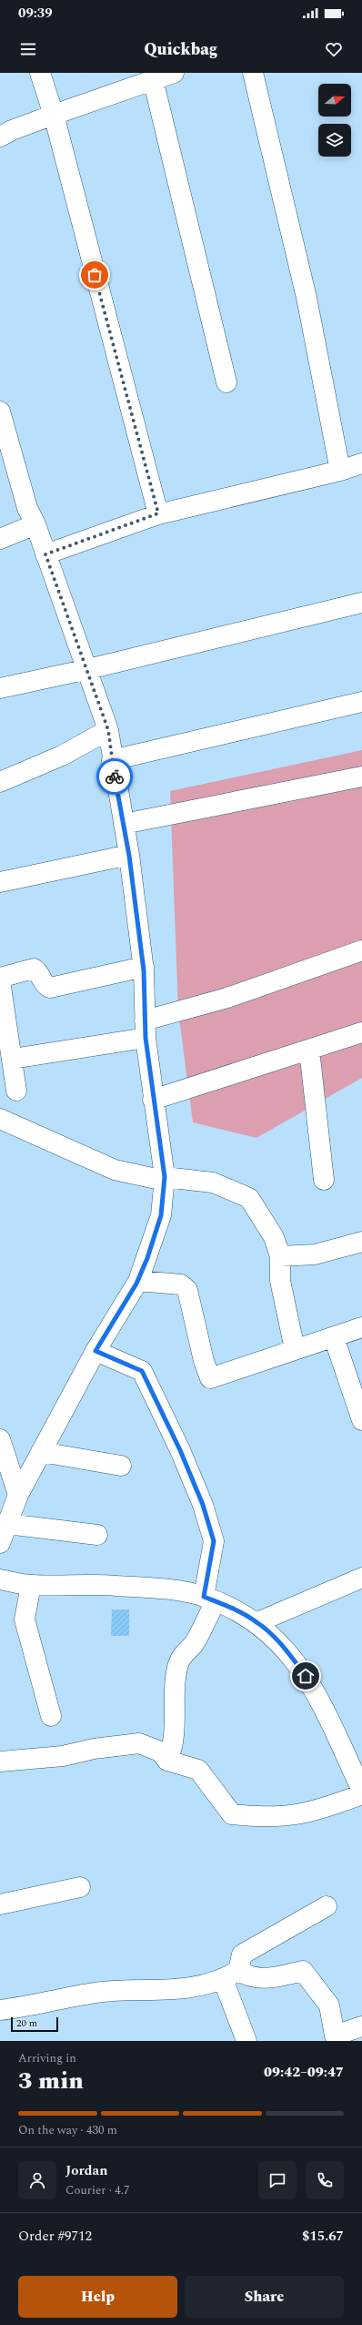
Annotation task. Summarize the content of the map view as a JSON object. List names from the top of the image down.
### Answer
{
  "scale_bar": "20 m",
  "north": "right",
  "page": {
    "status": "09:39",
    "header": "Quickbag",
    "scale": "20 m",
    "heading": ["3 min", "Arriving in", "09:42–09:47"],
    "panel": [
      "Jordan",
      "Courier · 4.7",
      "Order #9712",
      "$15.67"
    ],
    "bar": "On the way · 430 m",
    "buttons": ["Help", "Share"]
  }
}
